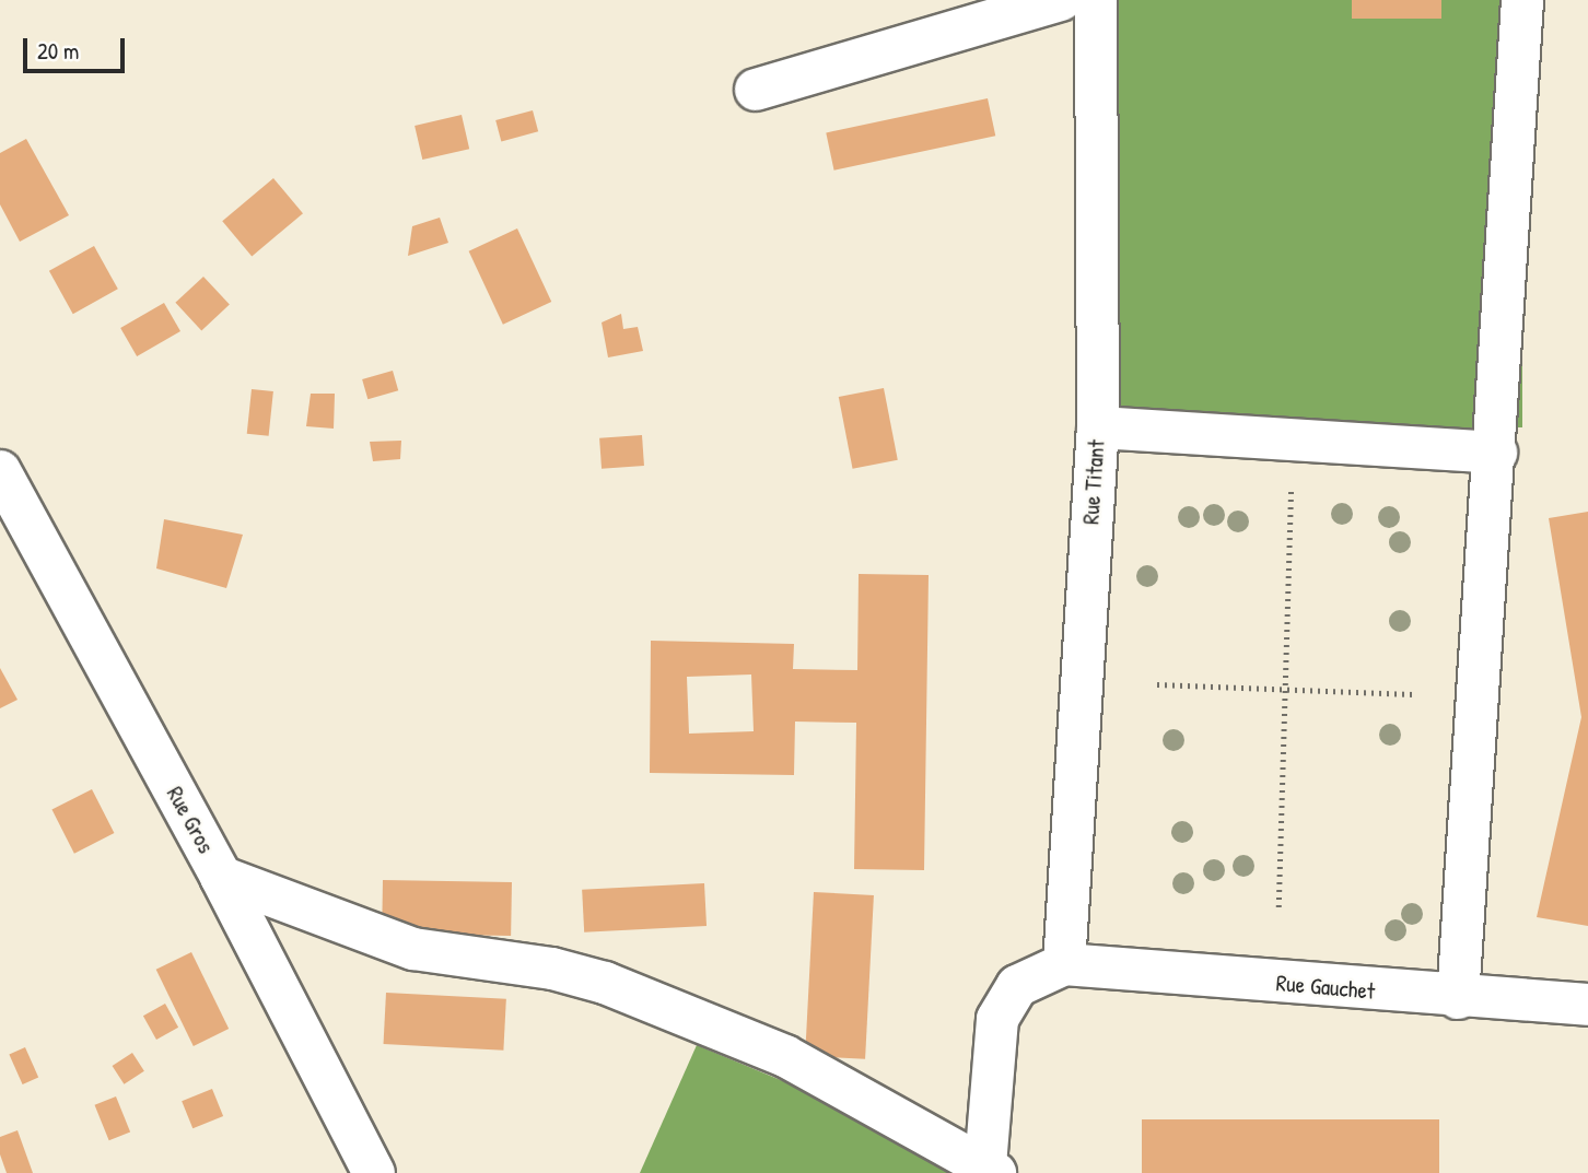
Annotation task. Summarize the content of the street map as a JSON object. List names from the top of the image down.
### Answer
{
  "streets": {
    "street": ["Rue Titant", "Rue Gros", "Rue Gauchet"]
  },
  "crossings": [
    ["Rue Titant", "Rue Gauchet"]
  ],
  "scale_bar": "20 m"
}
